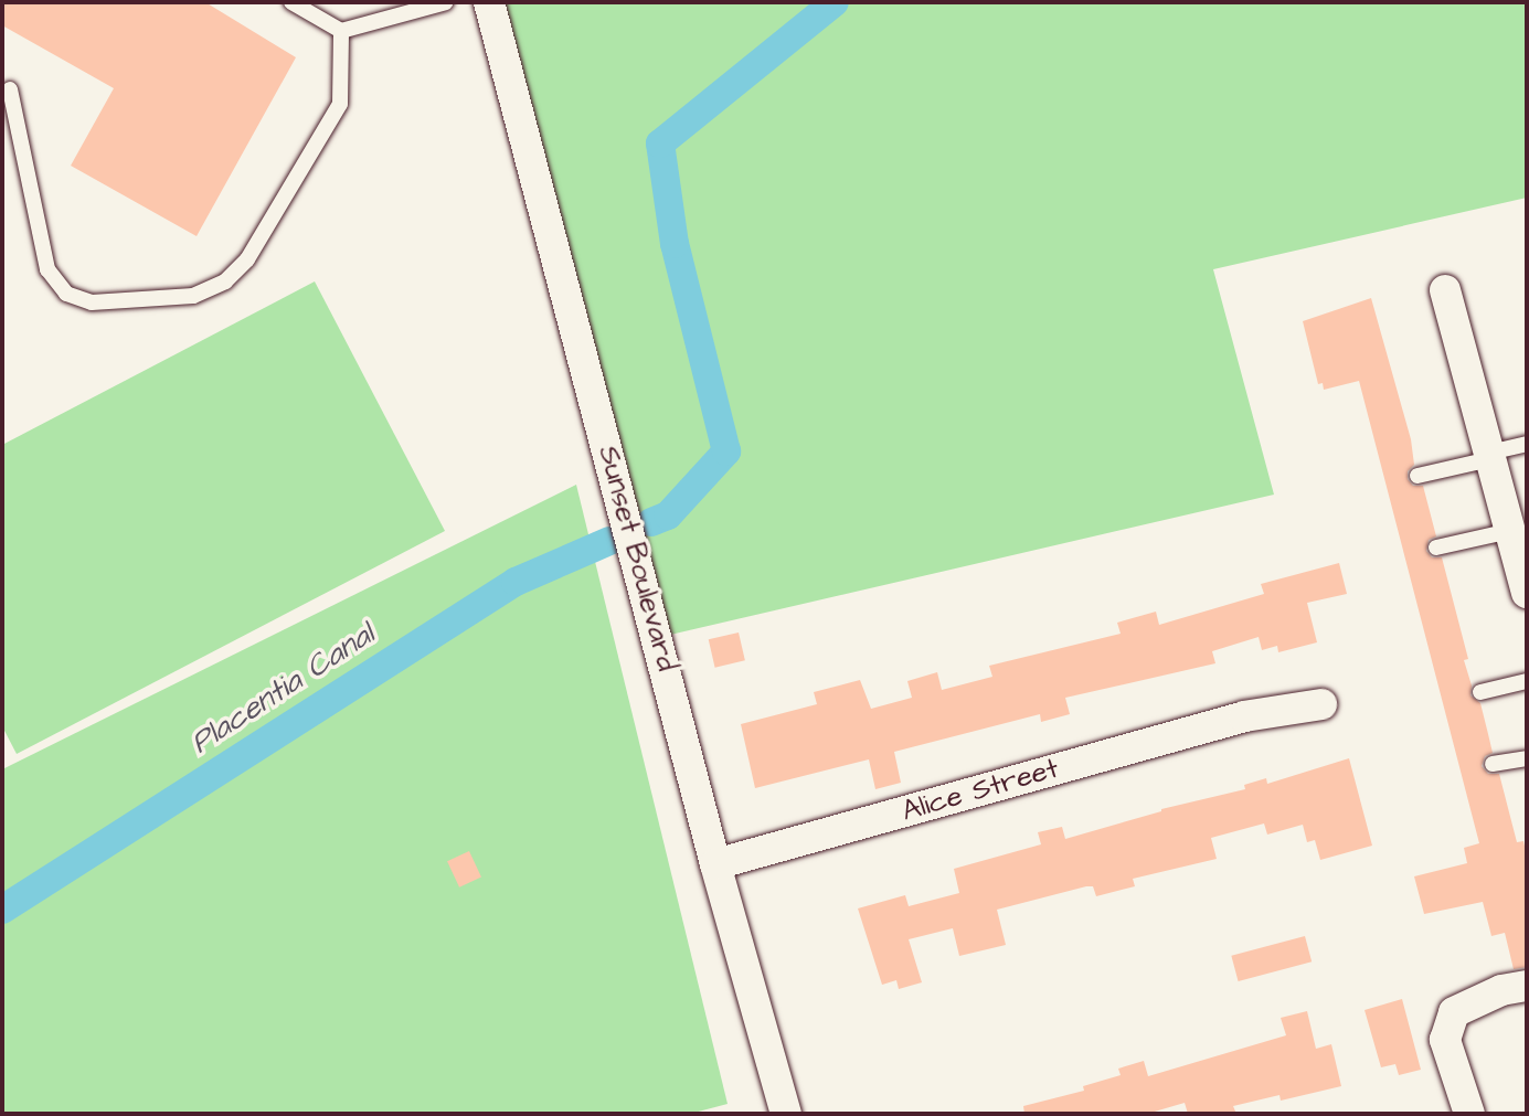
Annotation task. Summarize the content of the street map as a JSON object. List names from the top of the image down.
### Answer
{
  "streets": {
    "street": ["Sunset Boulevard", "Alice Street"]
  },
  "crossings": [
    ["Sunset Boulevard", "Alice Street"]
  ],
  "water": ["Placentia Canal"]
}
